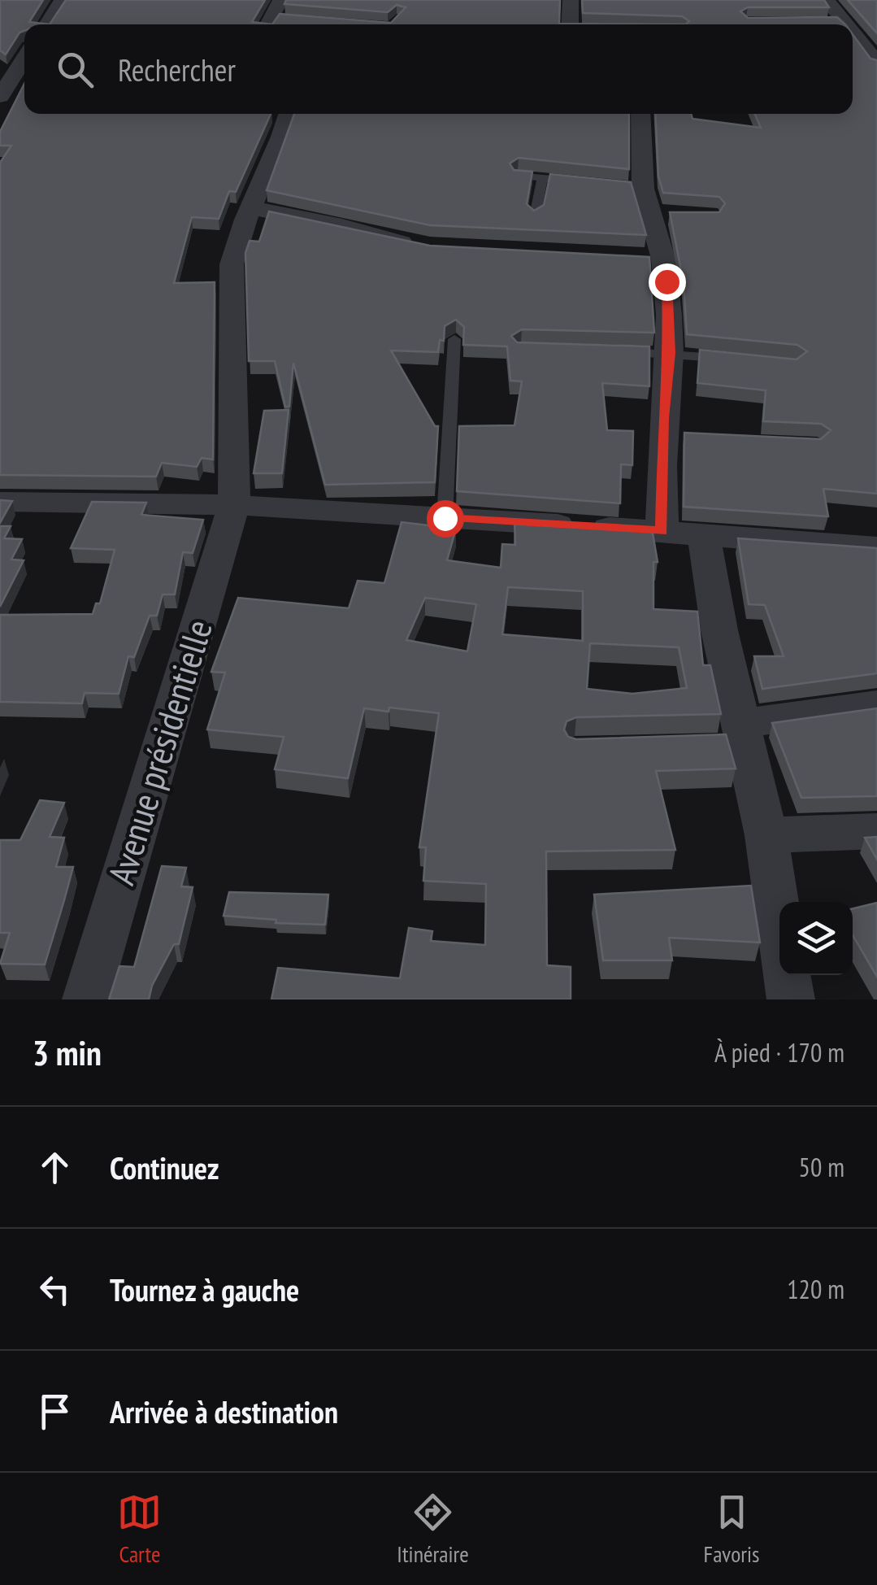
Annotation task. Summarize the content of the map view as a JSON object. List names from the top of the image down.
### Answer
{
  "streets": {
    "street": ["Avenue présidentielle"]
  },
  "page": {
    "search": "Rechercher",
    "heading": ["3 min", "À pied · 170 m"],
    "list": [
      ["Continuez", "50 m"],
      ["Tournez à gauche", "120 m"],
      "Arrivée à destination"
    ],
    "nav": ["Carte", "Itinéraire", "Favoris"]
  }
}
